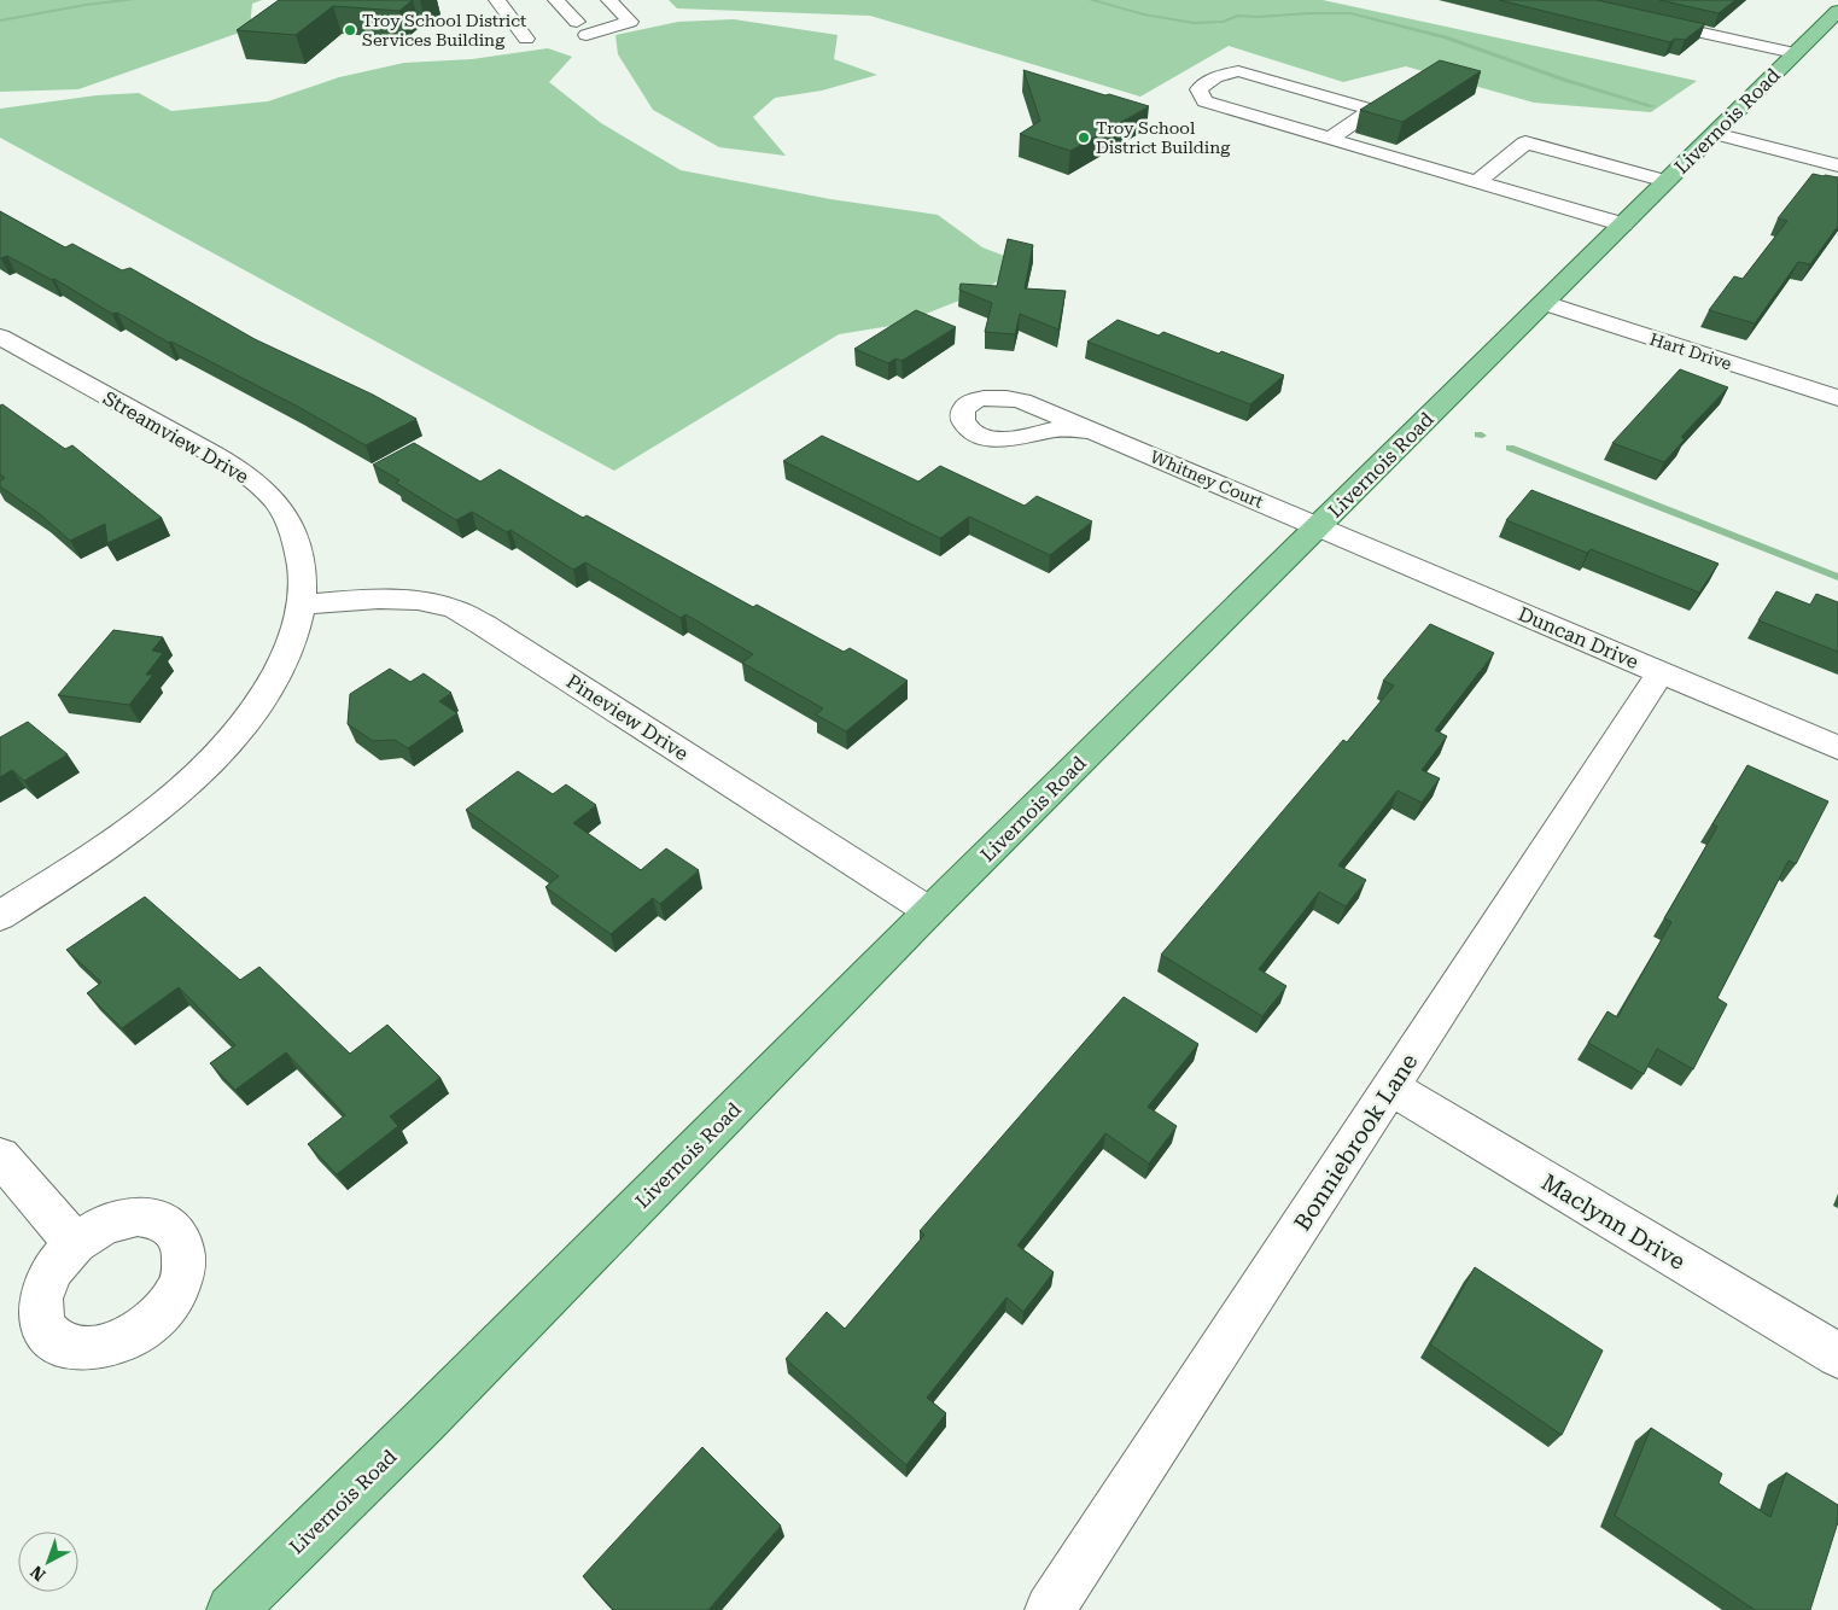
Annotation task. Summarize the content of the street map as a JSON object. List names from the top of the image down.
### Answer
{
  "streets": {
    "main road": ["Livernois Road"],
    "street": [
      "Hart Drive",
      "Streamview Drive",
      "Whitney Court",
      "Duncan Drive",
      "Pineview Drive",
      "Bonniebrook Lane",
      "Maclynn Drive"
    ]
  },
  "crossings": [
    ["Livernois Road", "Hart Drive"],
    ["Livernois Road", "Whitney Court"],
    ["Livernois Road", "Duncan Drive"],
    ["Livernois Road", "Pineview Drive"],
    ["Streamview Drive", "Pineview Drive"],
    ["Whitney Court", "Duncan Drive"],
    ["Duncan Drive", "Bonniebrook Lane"],
    ["Bonniebrook Lane", "Maclynn Drive"]
  ],
  "places": ["Troy School District Services Building", "Troy School District Building"],
  "north": "bottom left"
}
